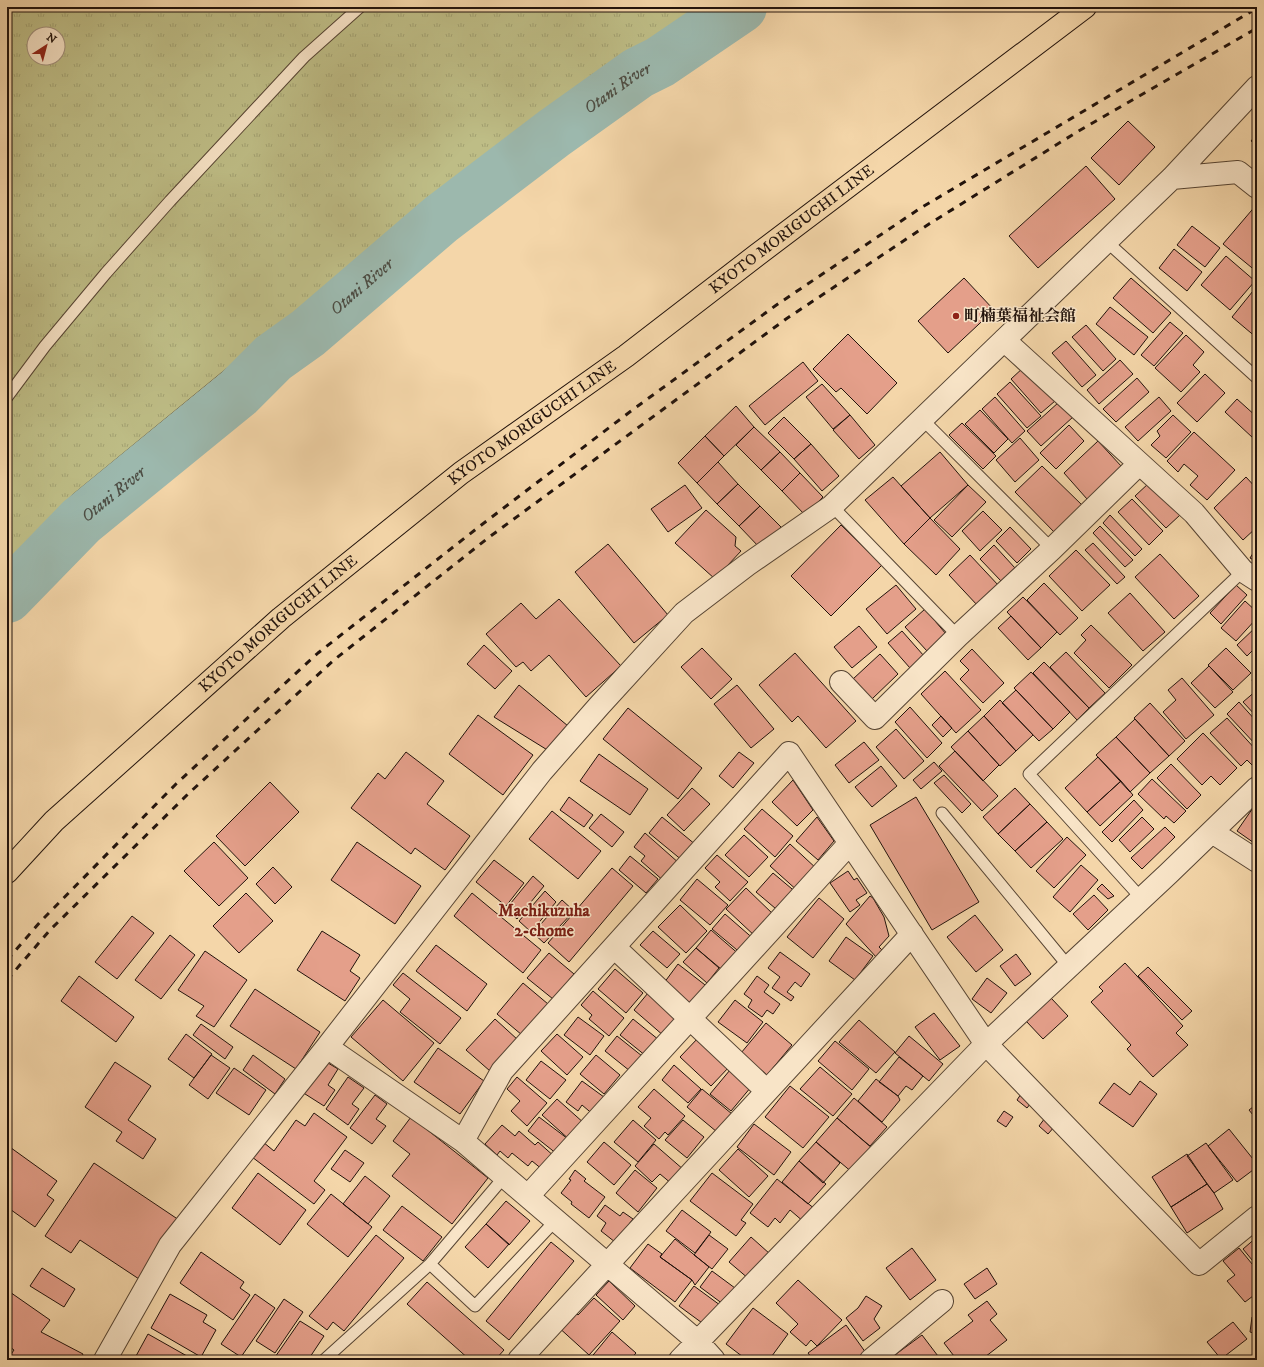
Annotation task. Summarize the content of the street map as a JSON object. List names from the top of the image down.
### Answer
{
  "streets": {
    "main road": ["KYOTO MORIGUCHI LINE"]
  },
  "districts": ["Machikuzuha 2-chome"],
  "water": ["Otani River"],
  "places": ["町楠葉福祉会館"],
  "north": "top right"
}
